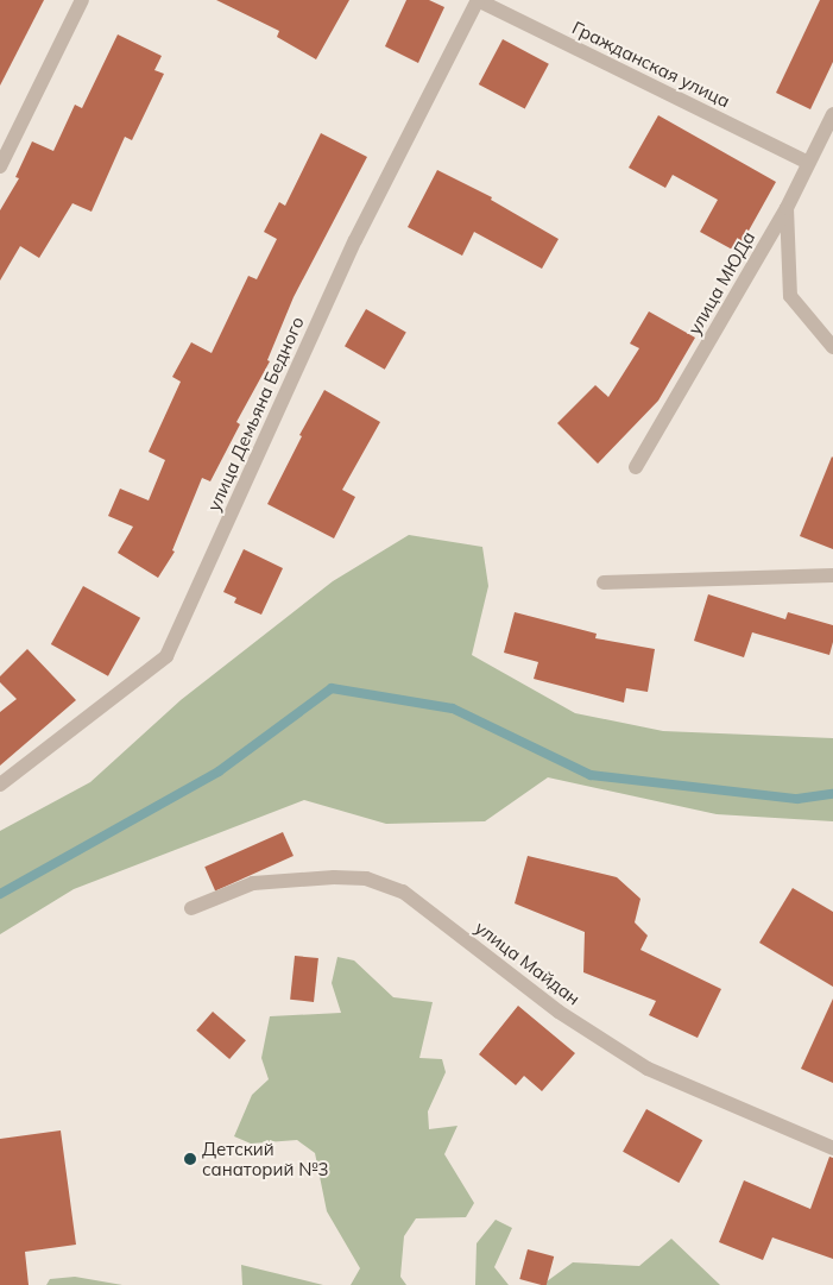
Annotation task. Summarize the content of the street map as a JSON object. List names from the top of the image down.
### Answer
{
  "streets": {
    "street": [
      "Гражданская улица",
      "улица МЮДа",
      "улица Демьяна Бедного",
      "улица Майдан"
    ]
  },
  "crossings": [
    ["Гражданская улица", "улица МЮДа"],
    ["Гражданская улица", "улица Демьяна Бедного"]
  ],
  "places": ["Детский санаторий №3"]
}
